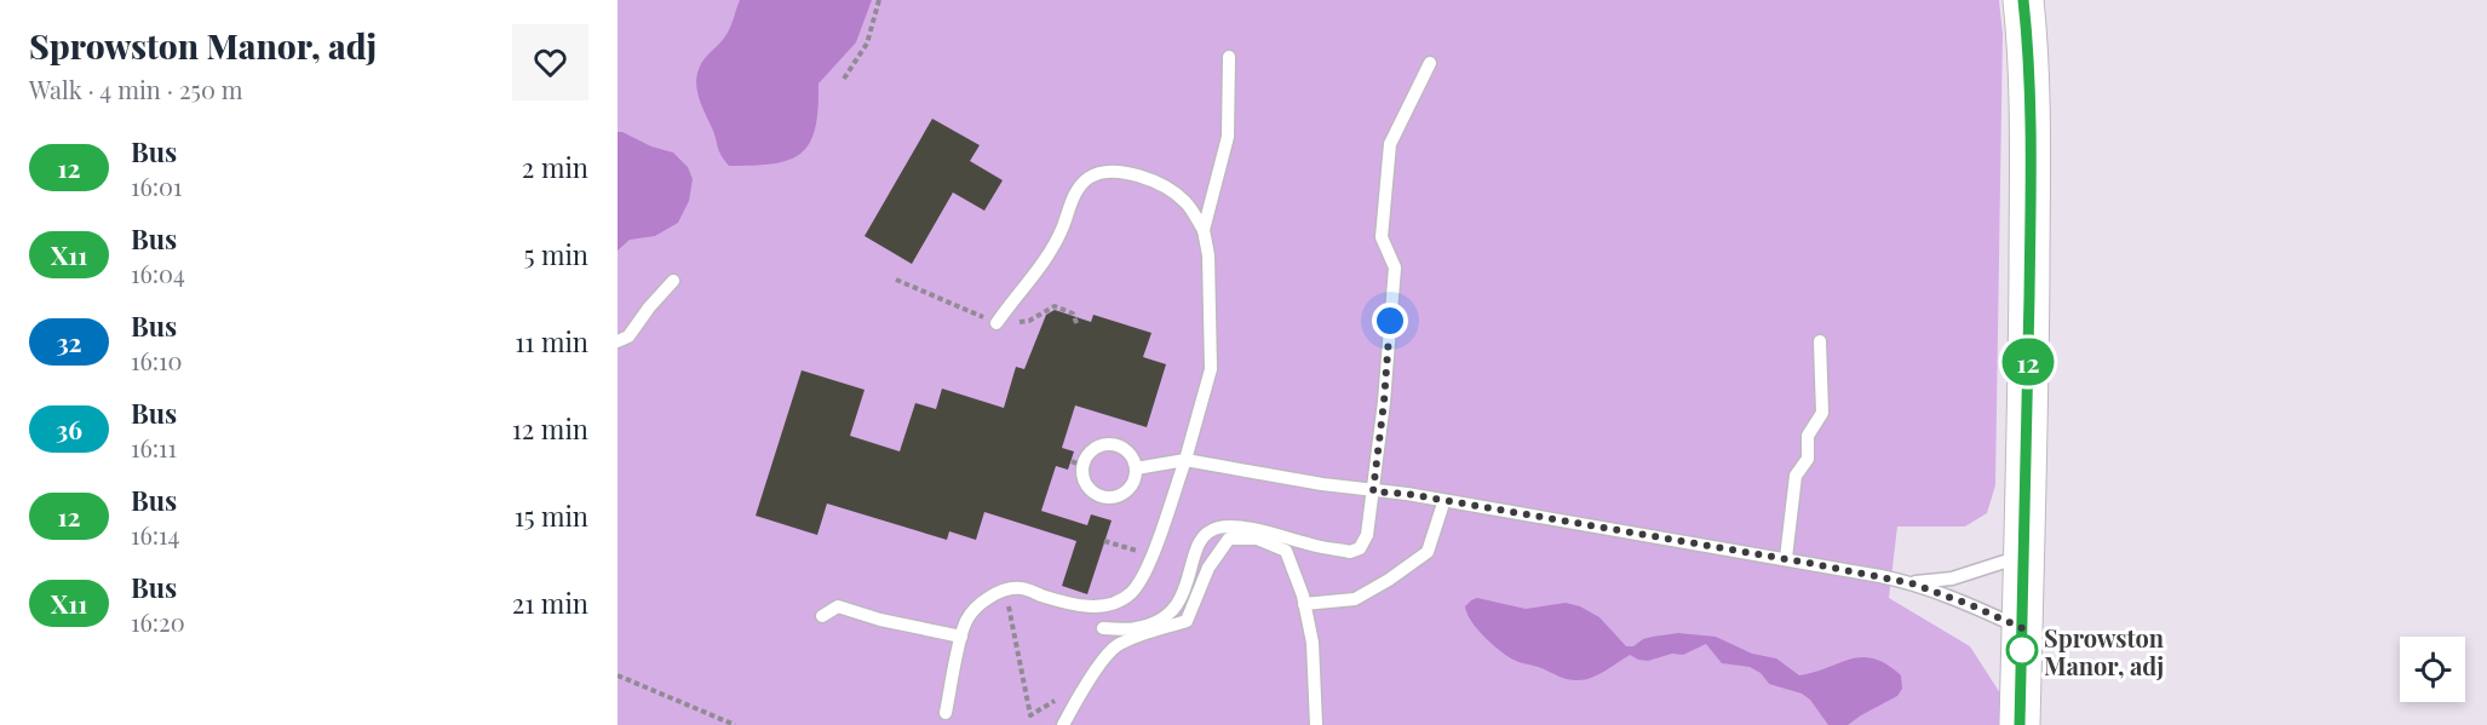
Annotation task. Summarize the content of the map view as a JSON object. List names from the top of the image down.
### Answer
{
  "places": ["Sprowston Manor, adj"],
  "lines": ["bus line 12"],
  "page": {
    "heading": ["Sprowston Manor, adj", "Walk · 4 min · 250 m"],
    "on_map": "12",
    "list": [
      {
        "mark": "12",
        "name": "Bus",
        "note": "16:01",
        "value": "2 min"
      },
      {
        "mark": "X11",
        "name": "Bus",
        "note": "16:04",
        "value": "5 min"
      },
      {
        "mark": "32",
        "name": "Bus",
        "note": "16:10",
        "value": "11 min"
      },
      {
        "mark": "36",
        "name": "Bus",
        "note": "16:11",
        "value": "12 min"
      },
      {
        "mark": "12",
        "name": "Bus",
        "note": "16:14",
        "value": "15 min"
      },
      {
        "mark": "X11",
        "name": "Bus",
        "note": "16:20",
        "value": "21 min"
      }
    ]
  }
}
